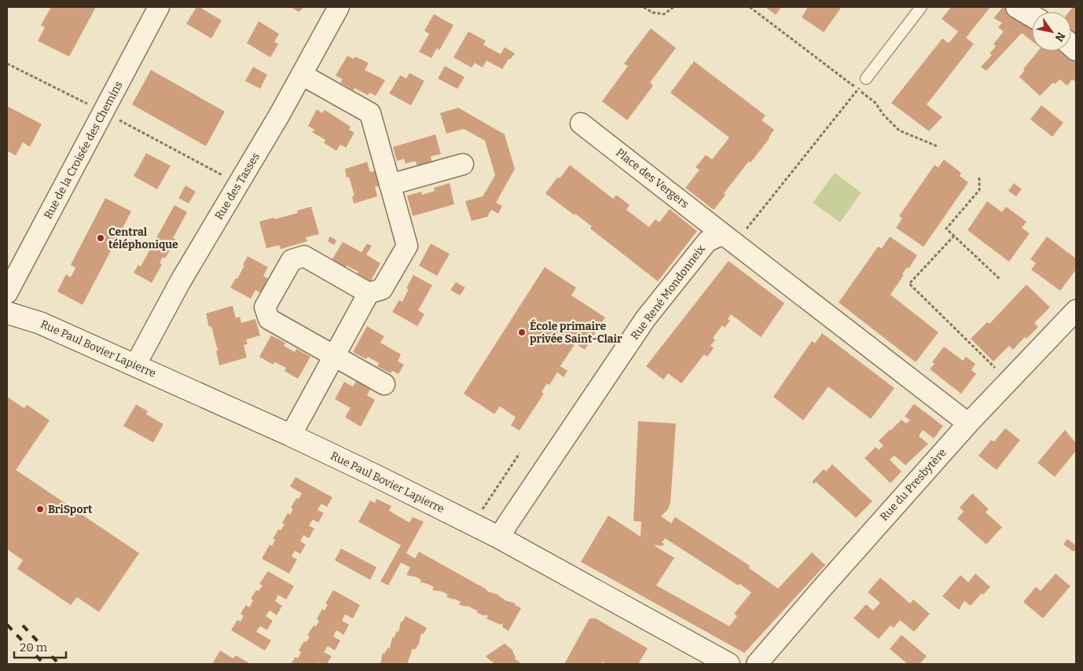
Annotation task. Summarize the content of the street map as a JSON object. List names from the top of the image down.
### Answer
{
  "streets": {
    "main road": ["Rue Paul Bovier Lapierre"],
    "street": [
      "Rue de la Croisée des Chemins",
      "Place des Vergers",
      "Rue des Tasses",
      "Rue René Mondonneix",
      "Rue du Presbytère"
    ]
  },
  "crossings": [
    ["Place des Vergers", "Rue René Mondonneix"],
    ["Rue des Tasses", "Rue Paul Bovier Lapierre"],
    ["Rue René Mondonneix", "Rue Paul Bovier Lapierre"]
  ],
  "places": ["Central téléphonique", "École primaire privée Saint-Clair", "BriSport"],
  "scale_bar": "20 m",
  "north": "bottom right"
}
